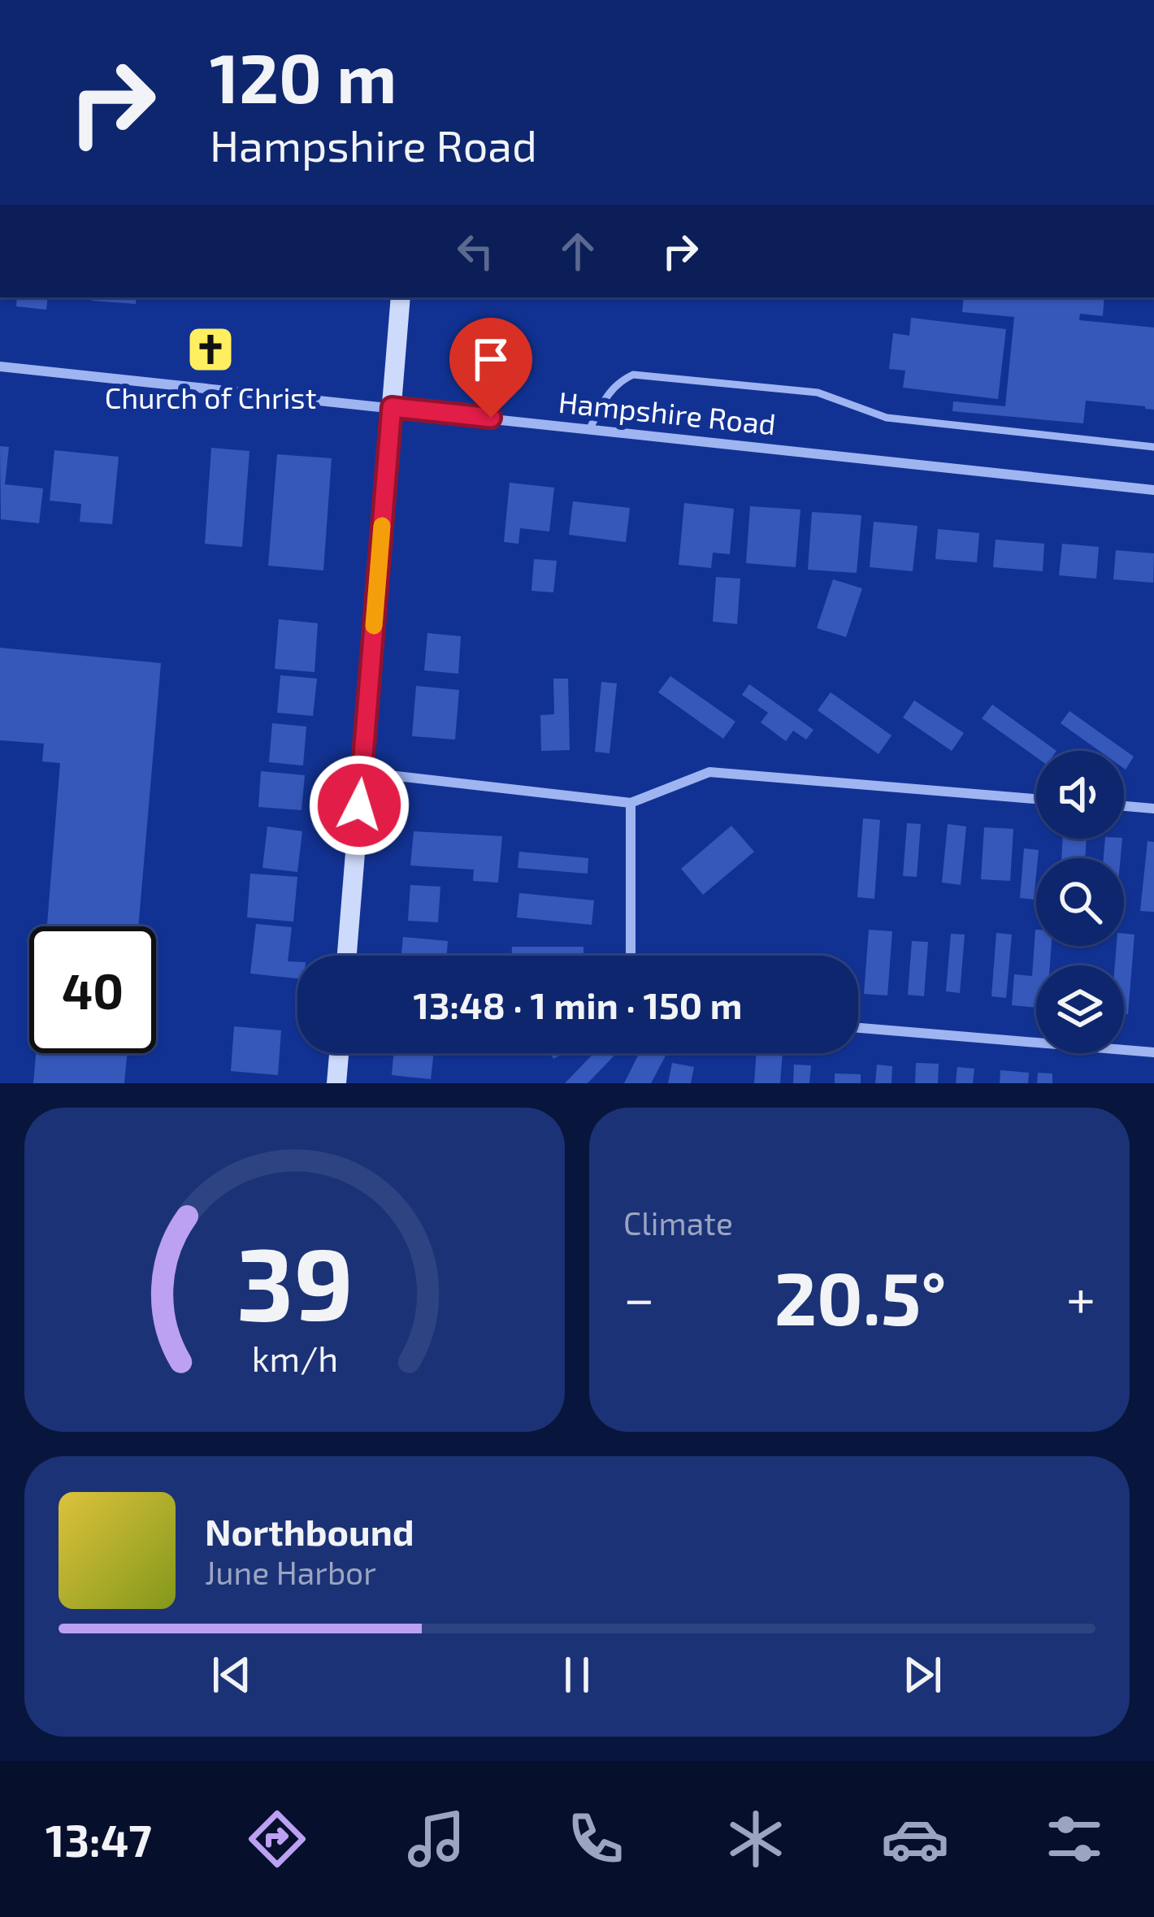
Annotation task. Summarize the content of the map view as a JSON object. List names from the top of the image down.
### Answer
{
  "streets": {
    "street": ["Hampshire Road"]
  },
  "places": {
    "church": ["Church of Christ"]
  },
  "page": {
    "turn": ["120 m", "Hampshire Road"],
    "limit": "40",
    "trip": "13:48 · 1 min · 150 m",
    "tile": "Climate",
    "heat": ["−", "20.5°", "+"],
    "song": ["Northbound", "June Harbor"],
    "tabs": "13:47",
    "gauge": ["39", "km/h"]
  }
}
